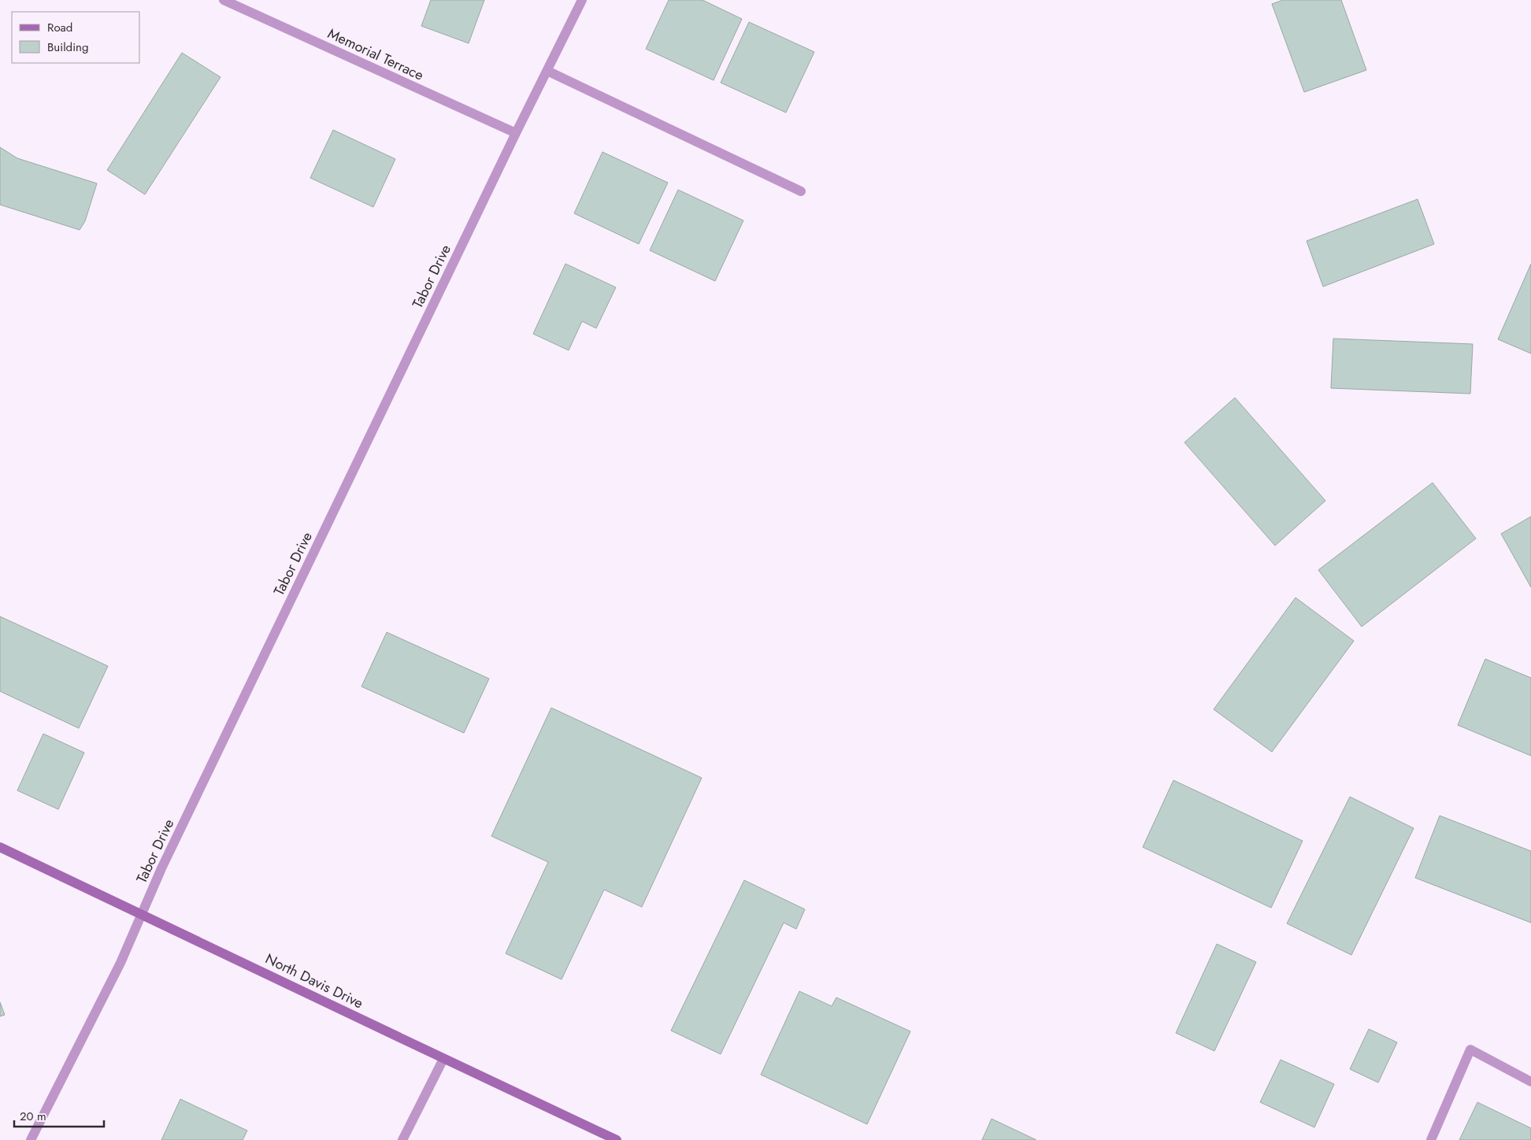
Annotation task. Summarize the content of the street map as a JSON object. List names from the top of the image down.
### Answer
{
  "streets": {
    "main road": ["North Davis Drive"],
    "street": ["Memorial Terrace", "Tabor Drive"]
  },
  "crossings": [
    ["Memorial Terrace", "Tabor Drive"],
    ["Tabor Drive", "North Davis Drive"]
  ],
  "legend": ["Road", "Building"],
  "scale_bar": "20 m"
}
